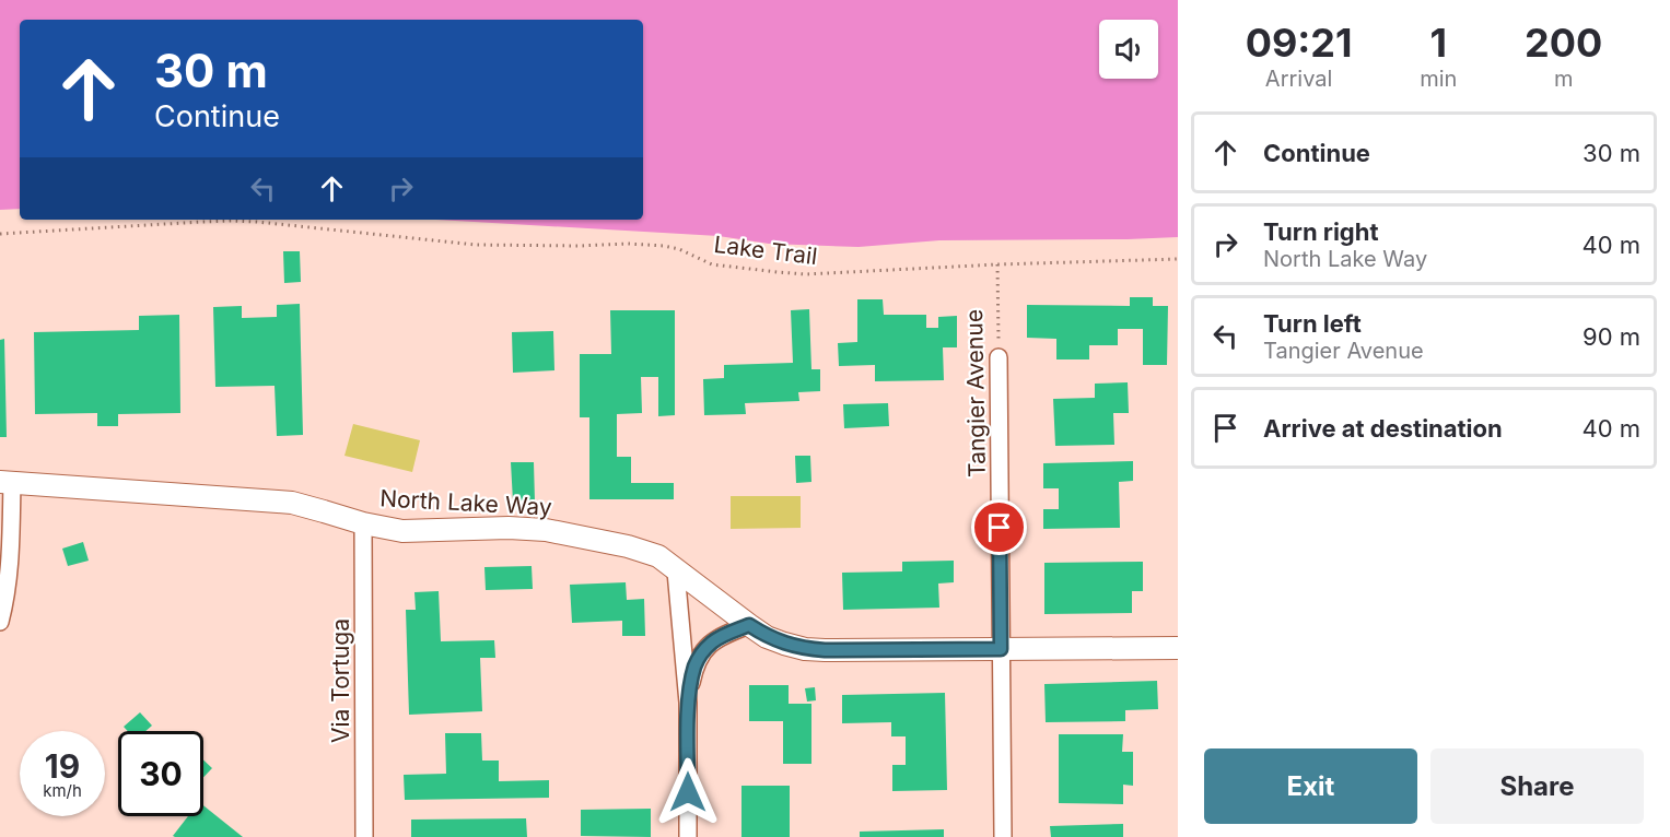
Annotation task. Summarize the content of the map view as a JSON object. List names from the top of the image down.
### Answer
{
  "streets": {
    "street": ["Tangier Avenue", "North Lake Way", "Via Tortuga"],
    "path": ["Lake Trail"]
  },
  "crossings": [
    ["Lake Trail", "Tangier Avenue"],
    ["Tangier Avenue", "North Lake Way"],
    ["North Lake Way", "Via Tortuga"]
  ],
  "page": {
    "eta": [
      "09:21",
      "Arrival",
      "1",
      "min",
      "200",
      "m"
    ],
    "turn": ["30 m", "Continue"],
    "list": [
      {
        "name": "Continue",
        "value": "30 m"
      },
      {
        "name": "Turn right",
        "note": "North Lake Way",
        "value": "40 m"
      },
      {
        "name": "Turn left",
        "note": "Tangier Avenue",
        "value": "90 m"
      },
      {
        "name": "Arrive at destination",
        "value": "40 m"
      }
    ],
    "speed": "19 km/h",
    "limit": "30",
    "buttons": ["Exit", "Share"]
  }
}
